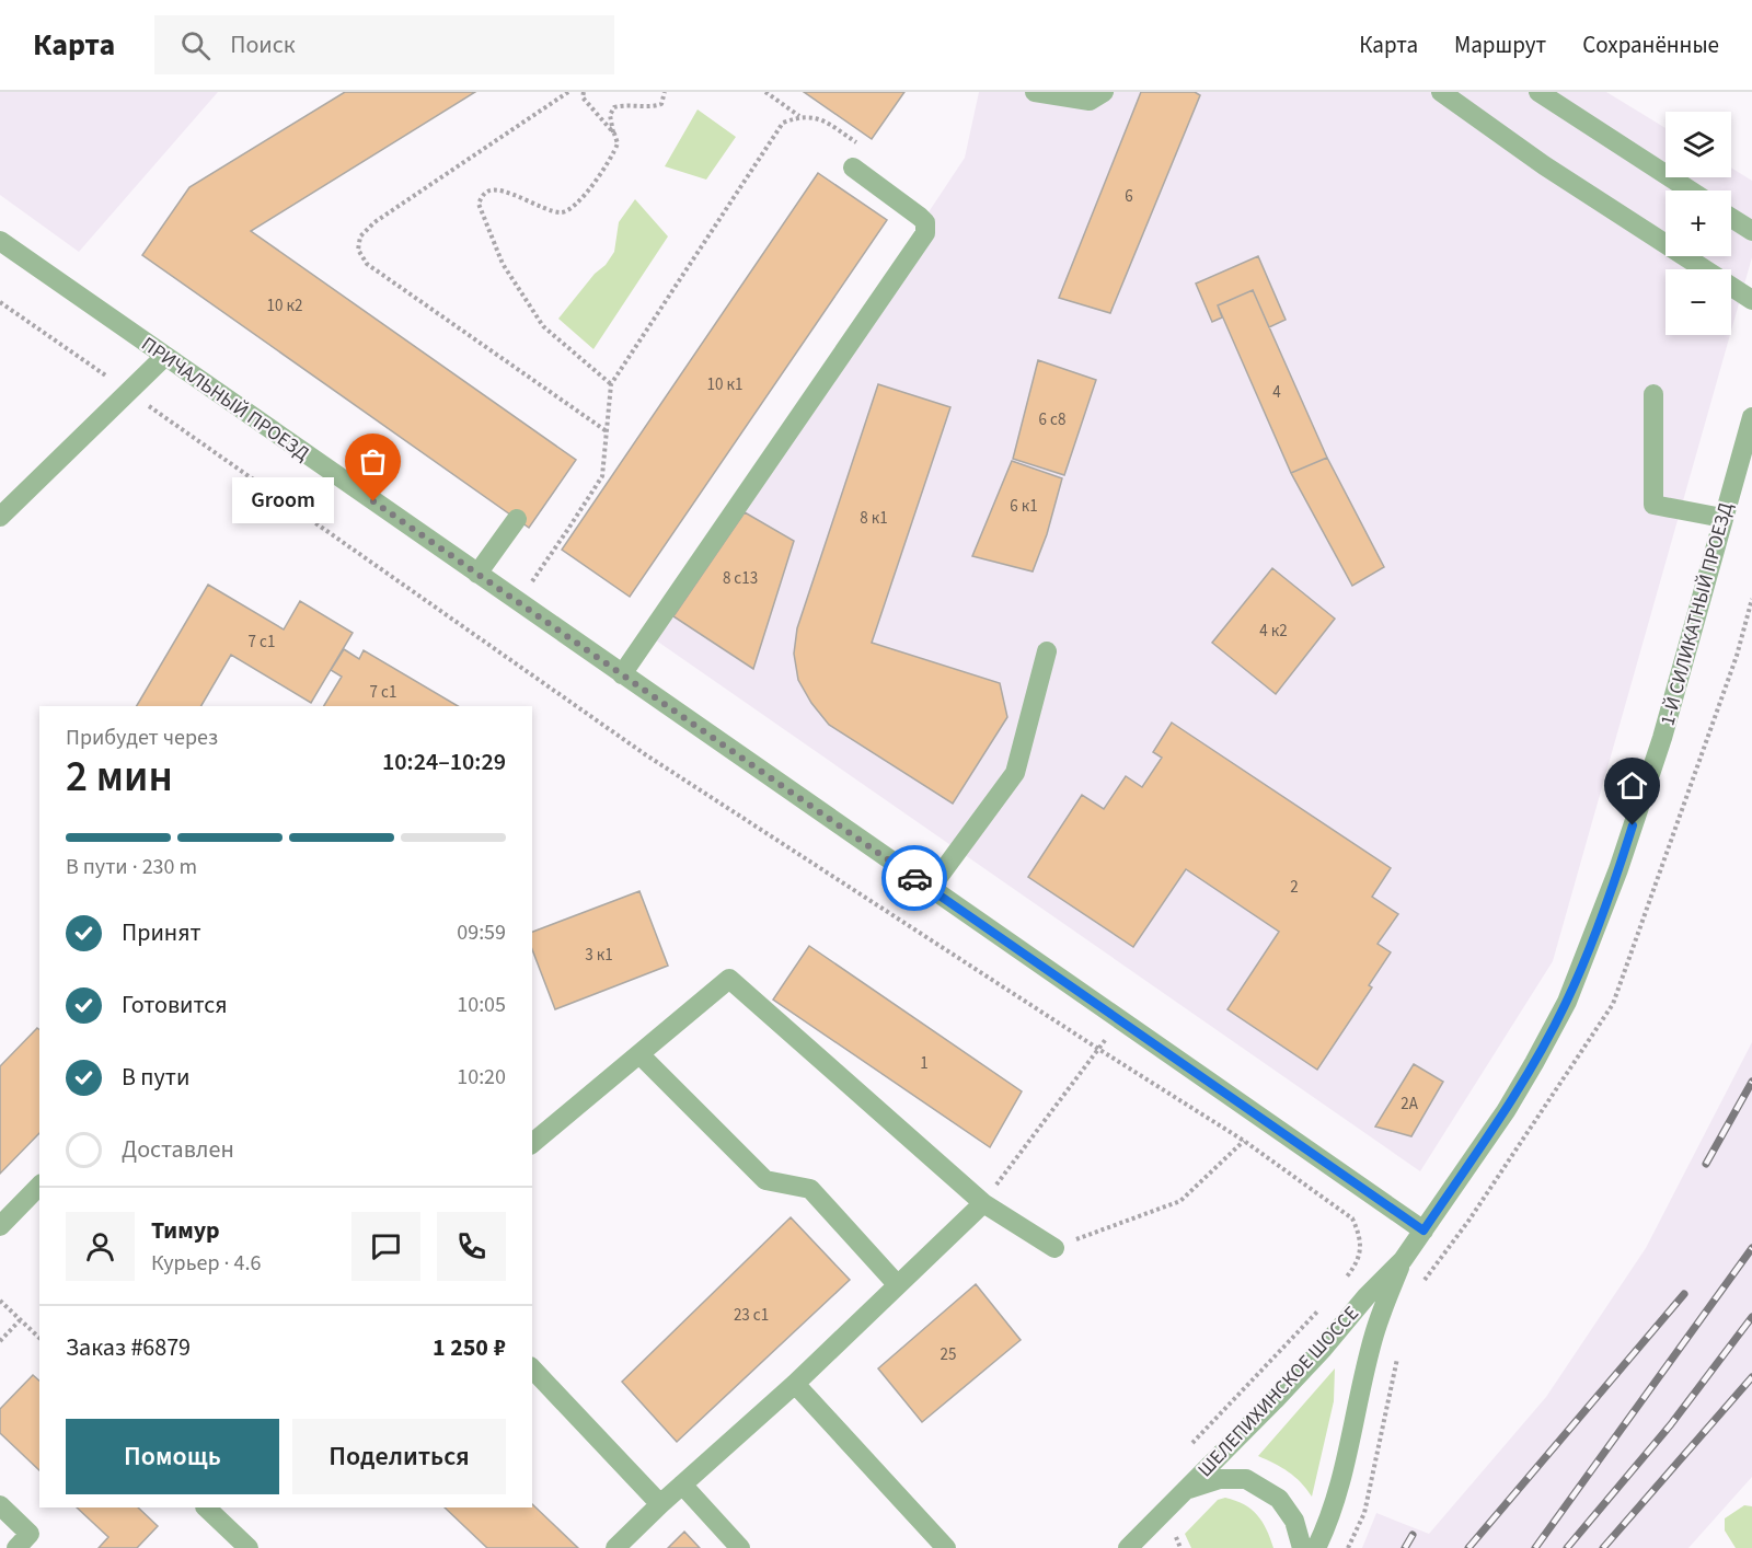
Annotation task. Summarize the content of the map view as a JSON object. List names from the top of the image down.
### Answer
{
  "streets": {
    "street": ["ПРИЧАЛЬНЫЙ ПРОЕЗД", "1-Й СИЛИКАТНЫЙ ПРОЕЗД", "ШЕЛЕПИХИНСКОЕ ШОССЕ"]
  },
  "crossings": [
    ["ПРИЧАЛЬНЫЙ ПРОЕЗД", "1-Й СИЛИКАТНЫЙ ПРОЕЗД"],
    ["ПРИЧАЛЬНЫЙ ПРОЕЗД", "ШЕЛЕПИХИНСКОЕ ШОССЕ"],
    ["1-Й СИЛИКАТНЫЙ ПРОЕЗД", "ШЕЛЕПИХИНСКОЕ ШОССЕ"]
  ],
  "places": ["Groom"],
  "house_numbers": [
    "6",
    "10 к2",
    "10 к1",
    "4",
    "6 с8",
    "6 к1",
    "8 к1",
    "8 с13",
    "4 к2",
    "7 с1",
    "7 с1",
    "2",
    "3 к1",
    "1",
    "2А",
    "23 c1",
    "25"
  ],
  "page": {
    "header": "Карта",
    "search": "Поиск",
    "nav": ["Карта", "Маршрут", "Сохранённые"],
    "map_buttons": ["+", "−"],
    "bubble": "Groom",
    "heading": ["2 мин", "Прибудет через", "10:24–10:29"],
    "panel": [
      "Тимур",
      "Курьер · 4.6",
      "Заказ #6879",
      "1 250 ₽"
    ],
    "bar": "В пути · 230 m",
    "list": [
      ["Принят", "09:59"],
      ["Готовится", "10:05"],
      ["В пути", "10:20"],
      "Доставлен"
    ],
    "buttons": ["Помощь", "Поделиться"]
  }
}
